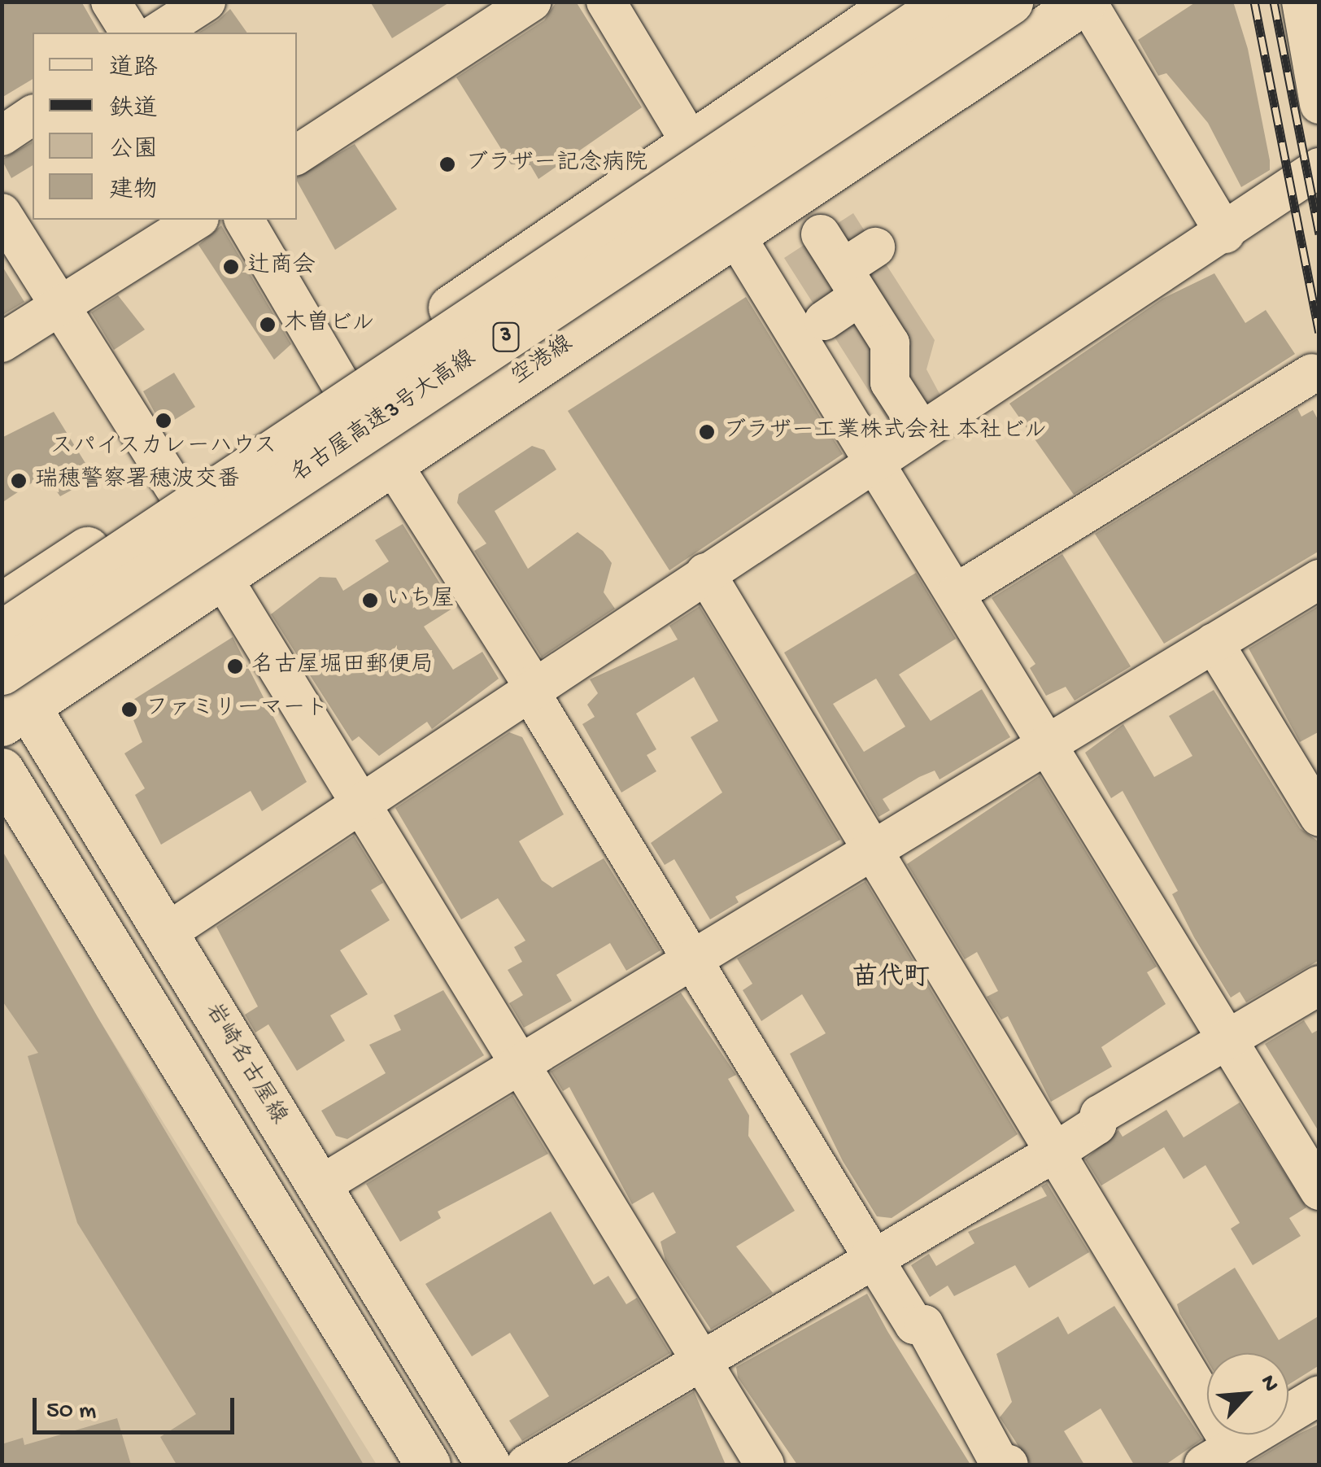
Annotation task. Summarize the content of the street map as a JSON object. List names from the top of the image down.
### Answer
{
  "streets": {
    "main road": [
      "3",
      "空港線",
      "名古屋高速3号大高線",
      "岩崎名古屋線"
    ]
  },
  "crossings": [
    ["空港線", "名古屋高速3号大高線"],
    ["空港線", "岩崎名古屋線"],
    ["名古屋高速3号大高線", "岩崎名古屋線"]
  ],
  "districts": ["苗代町"],
  "places": [
    "ブラザー記念病院",
    "辻商会",
    "木曽ビル",
    "スパイスカレーハウス",
    "ブラザー工業株式会社 本社ビル",
    "瑞穂警察署穂波交番",
    "いち屋",
    "名古屋堀田郵便局",
    "ファミリーマート"
  ],
  "legend": [
    "道路",
    "鉄道",
    "公園",
    "建物"
  ],
  "scale_bar": "50 m",
  "north": "top right"
}
